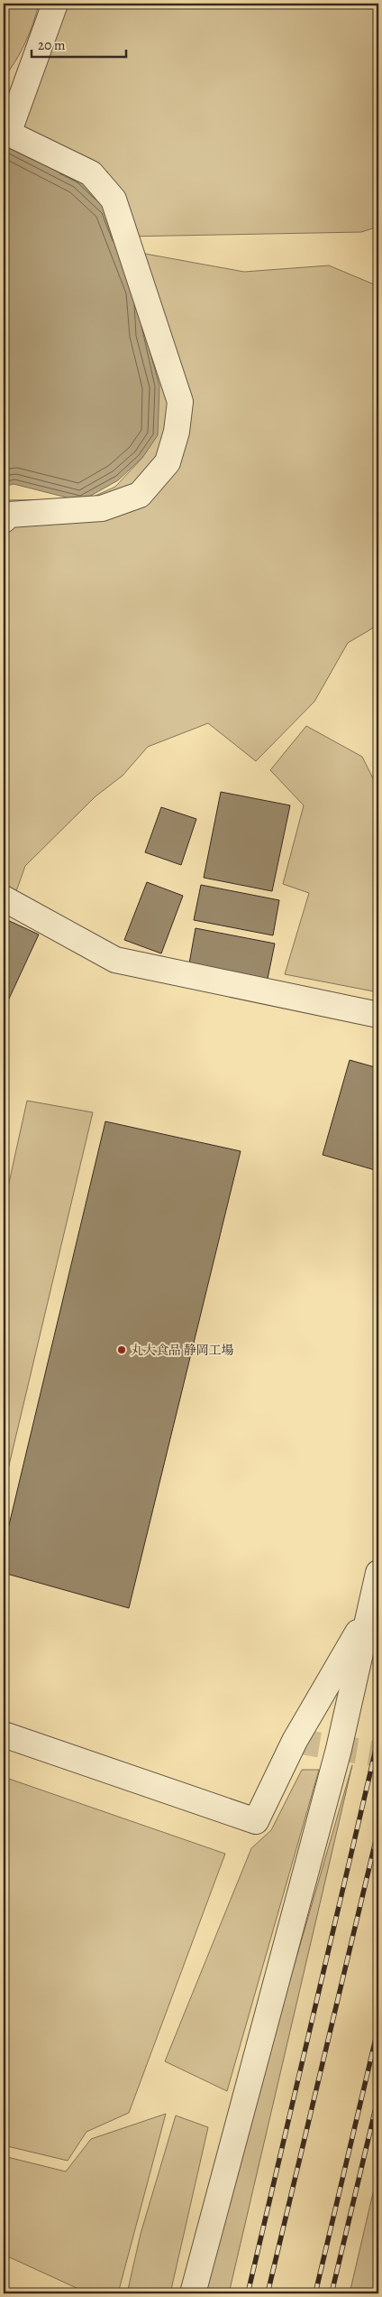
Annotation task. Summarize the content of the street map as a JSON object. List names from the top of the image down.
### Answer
{
  "places": ["丸大食品 静岡工場"],
  "scale_bar": "20 m"
}
